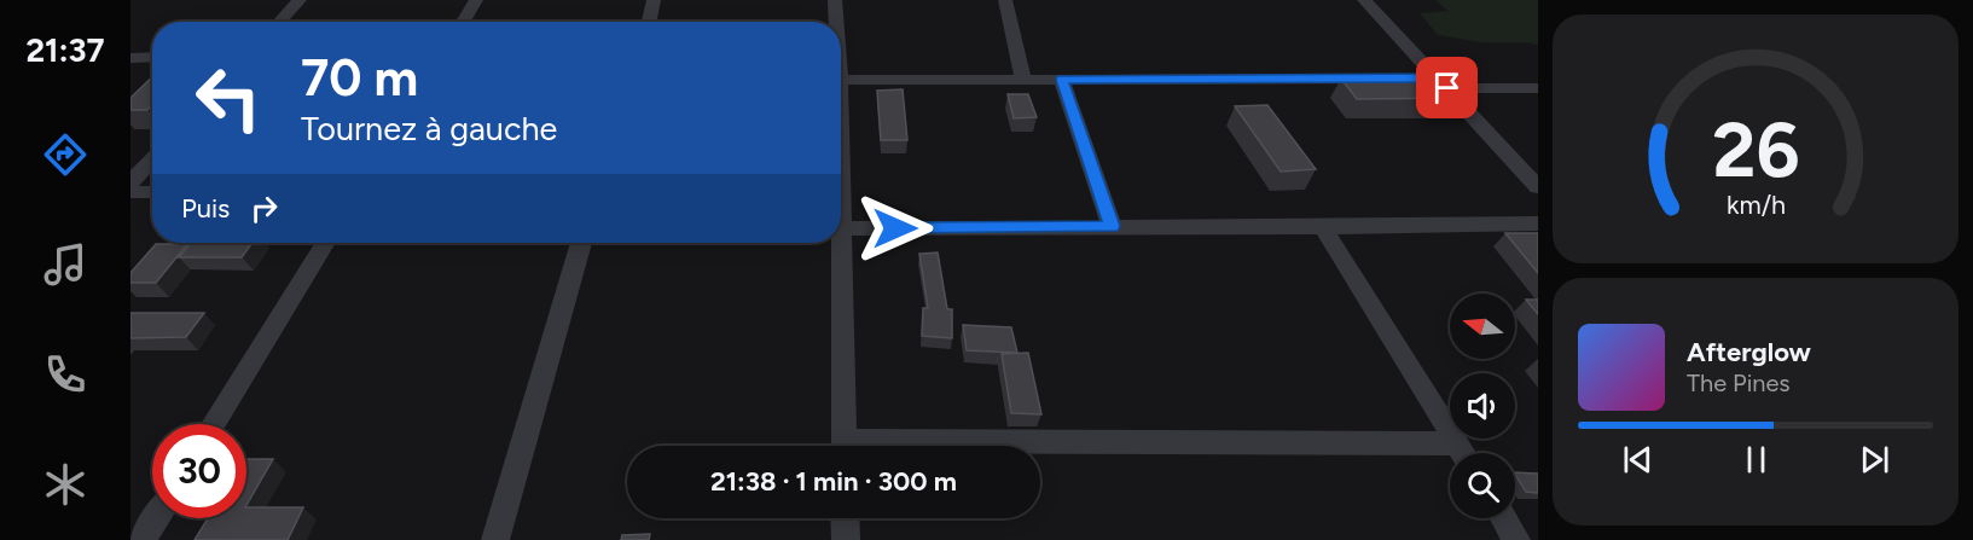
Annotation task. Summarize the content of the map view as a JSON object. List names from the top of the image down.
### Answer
{
  "north": "left",
  "page": {
    "tabs": "21:37",
    "turn": ["70 m", "Tournez à gauche"],
    "then": "Puis",
    "song": ["Afterglow", "The Pines"],
    "limit": "30",
    "trip": "21:38 · 1 min · 300 m",
    "gauge": ["26", "km/h"]
  }
}
